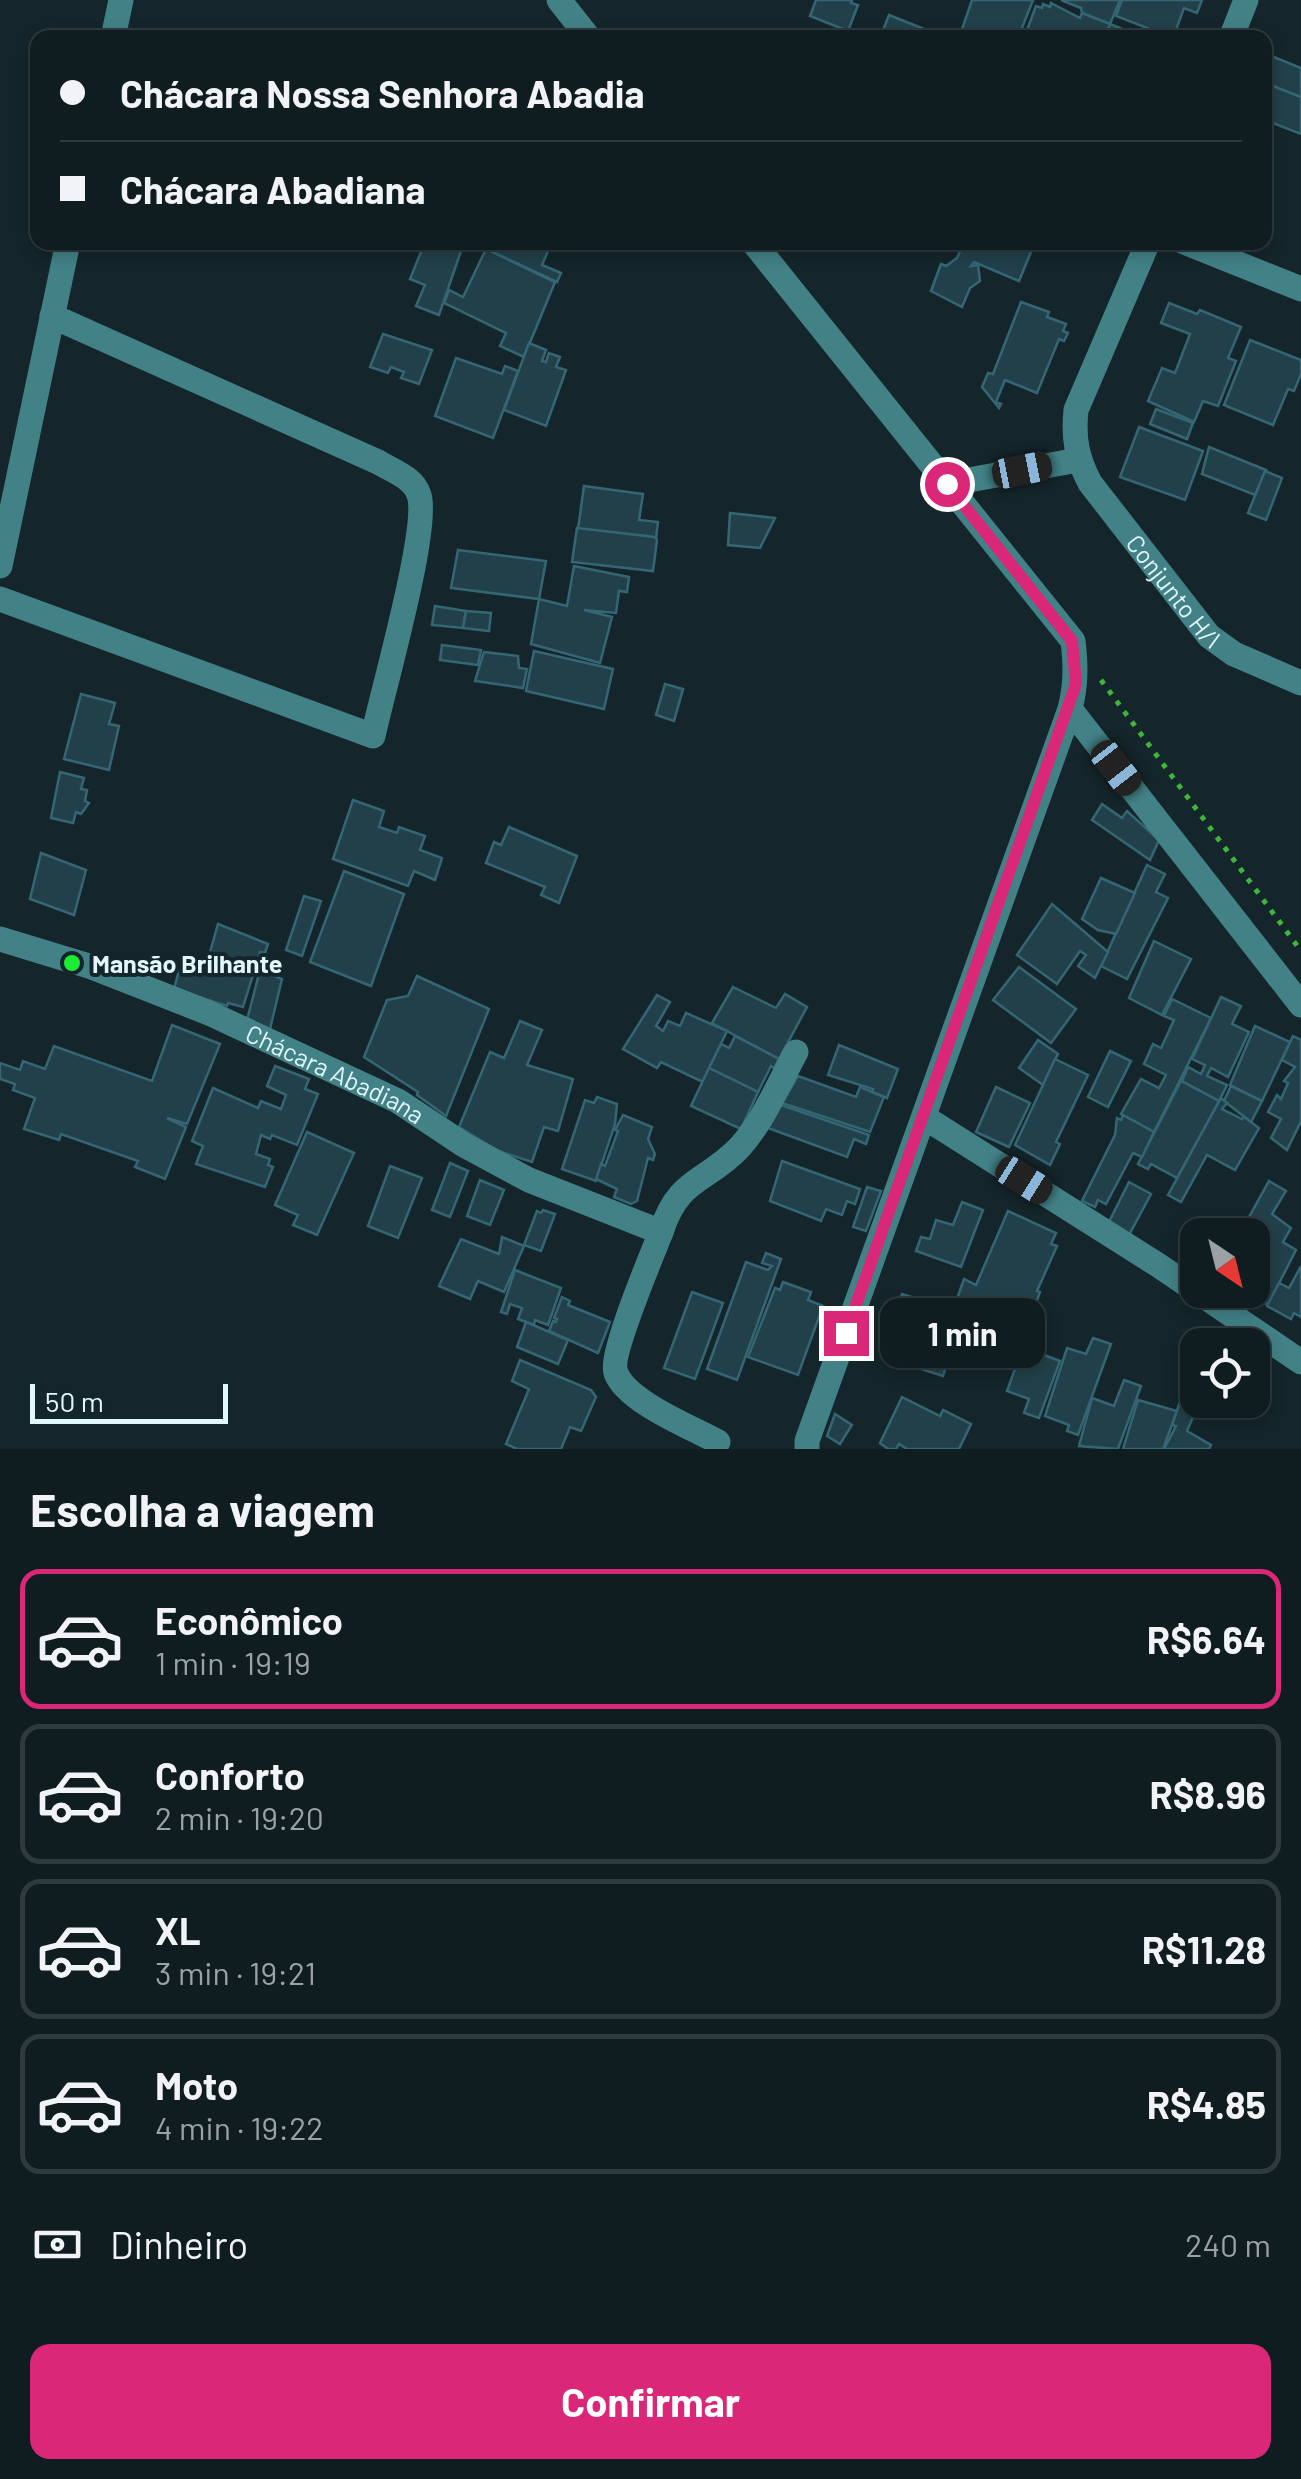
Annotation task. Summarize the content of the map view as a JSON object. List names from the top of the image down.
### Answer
{
  "streets": {
    "street": ["Conjunto H/I", "Chácara Abadiana"]
  },
  "places": ["Mansão Brilhante"],
  "scale_bar": "50 m",
  "north": "bottom right",
  "page": {
    "banner": ["Chácara Nossa Senhora Abadia", "Chácara Abadiana"],
    "bubble": "1 min",
    "scale": "50 m",
    "heading": "Escolha a viagem",
    "list": [
      {
        "name": "Econômico",
        "note": "1 min · 19:19",
        "value": "R$6.64"
      },
      {
        "name": "Conforto",
        "note": "2 min · 19:20",
        "value": "R$8.96"
      },
      {
        "name": "XL",
        "note": "3 min · 19:21",
        "value": "R$11.28"
      },
      {
        "name": "Moto",
        "note": "4 min · 19:22",
        "value": "R$4.85"
      }
    ],
    "pay": ["Dinheiro", "240 m"],
    "buttons": "Confirmar"
  }
}
